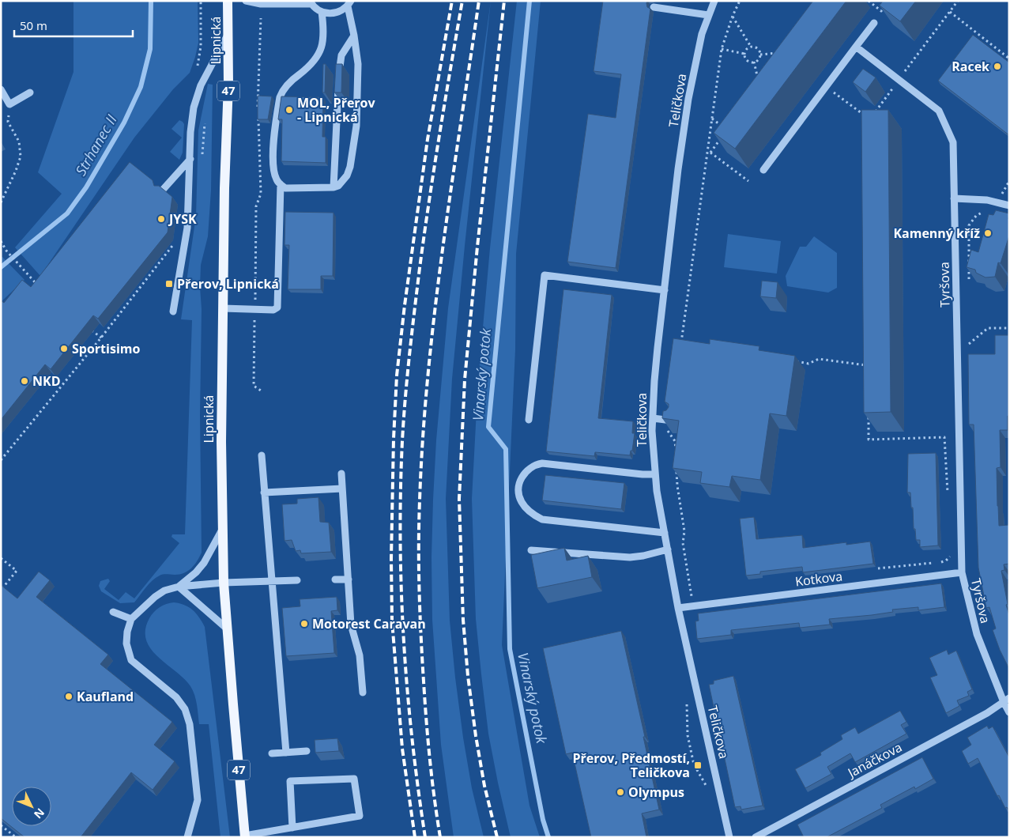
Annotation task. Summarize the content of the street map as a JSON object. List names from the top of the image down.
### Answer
{
  "streets": {
    "main road": ["Lipnická", "47"],
    "street": [
      "Teličkova",
      "Tyršova",
      "Kotkova",
      "Janáčkova"
    ]
  },
  "crossings": [
    ["Teličkova", "Kotkova"],
    ["Tyršova", "Kotkova"],
    ["Tyršova", "Janáčkova"]
  ],
  "water": ["Strhanec II", "Vinarský potok"],
  "places": {
    "other": [
      "Racek",
      "MOL, Přerov - Lipnická",
      "JYSK",
      "Kamenný kříž",
      "Sportisimo",
      "NKD",
      "Motorest Caravan",
      "Kaufland",
      "Olympus"
    ],
    "transit": ["Přerov, Lipnická", "Přerov, Předmostí, Teličkova"]
  },
  "scale_bar": "50 m",
  "north": "bottom right"
}
